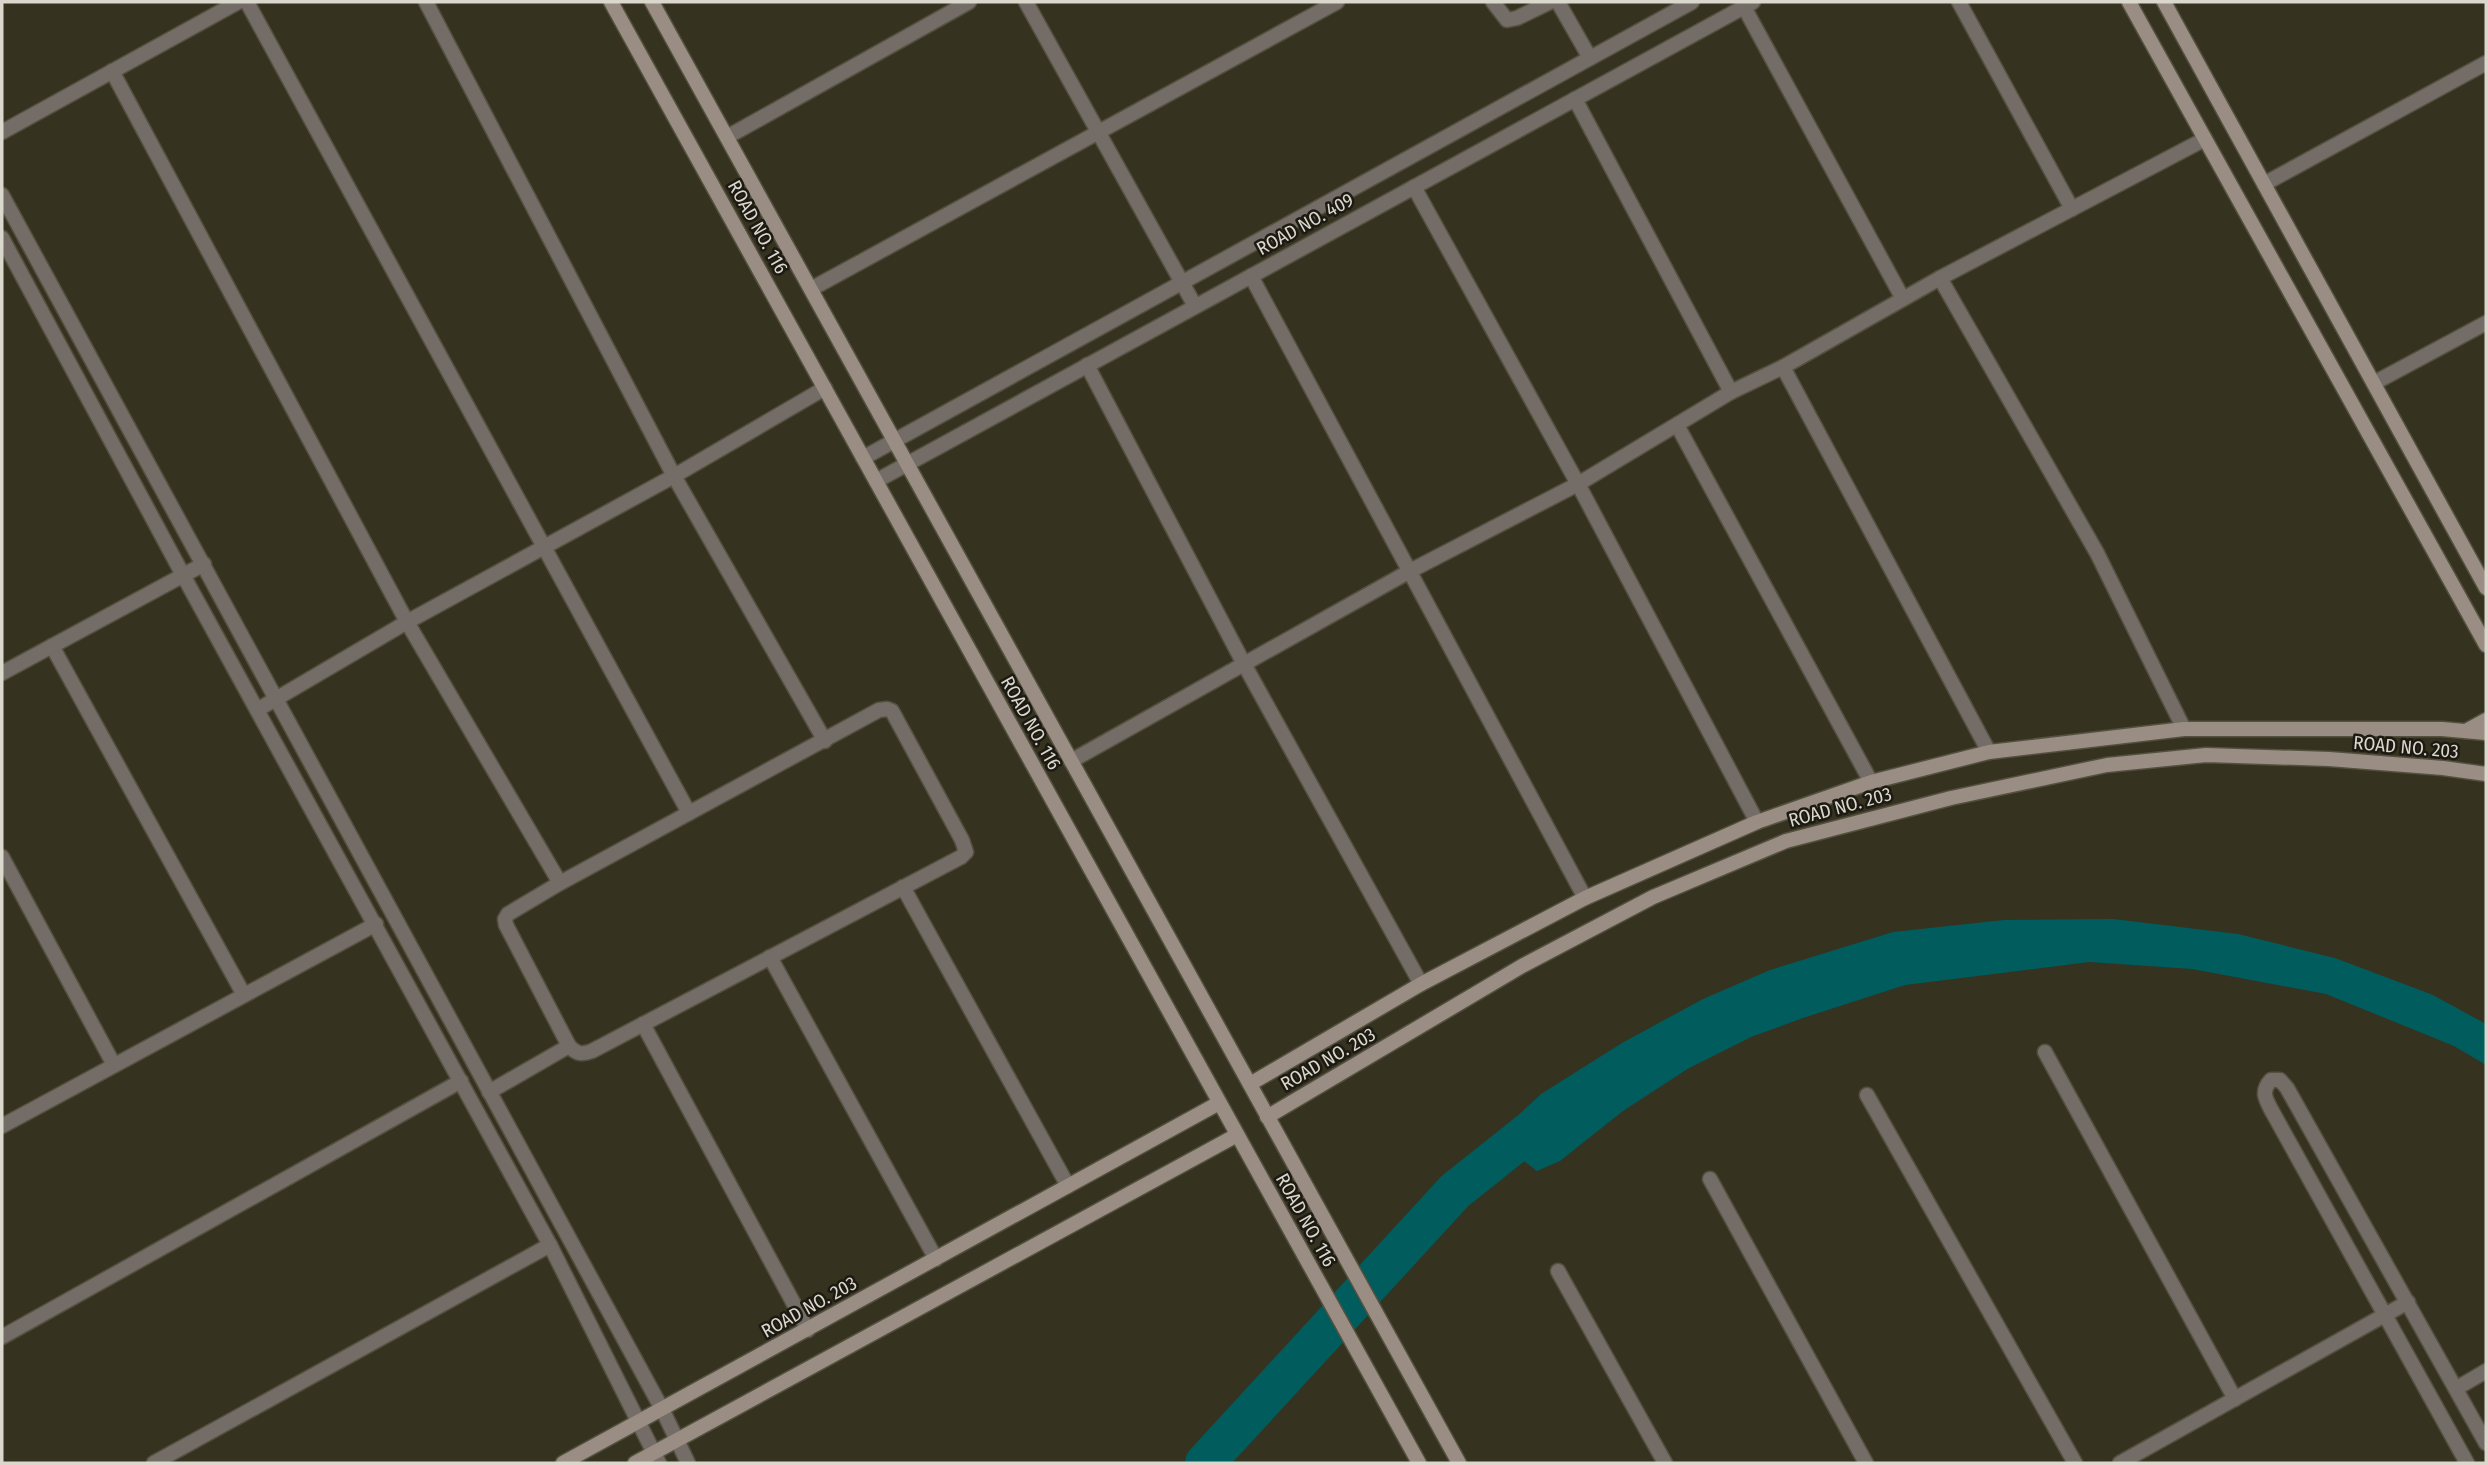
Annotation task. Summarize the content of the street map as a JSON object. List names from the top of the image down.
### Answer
{
  "streets": {
    "street": ["ROAD NO. 409", "ROAD NO. 116", "ROAD NO. 203"]
  },
  "crossings": [
    ["ROAD NO. 409", "ROAD NO. 116"],
    ["ROAD NO. 116", "ROAD NO. 203"]
  ]
}
